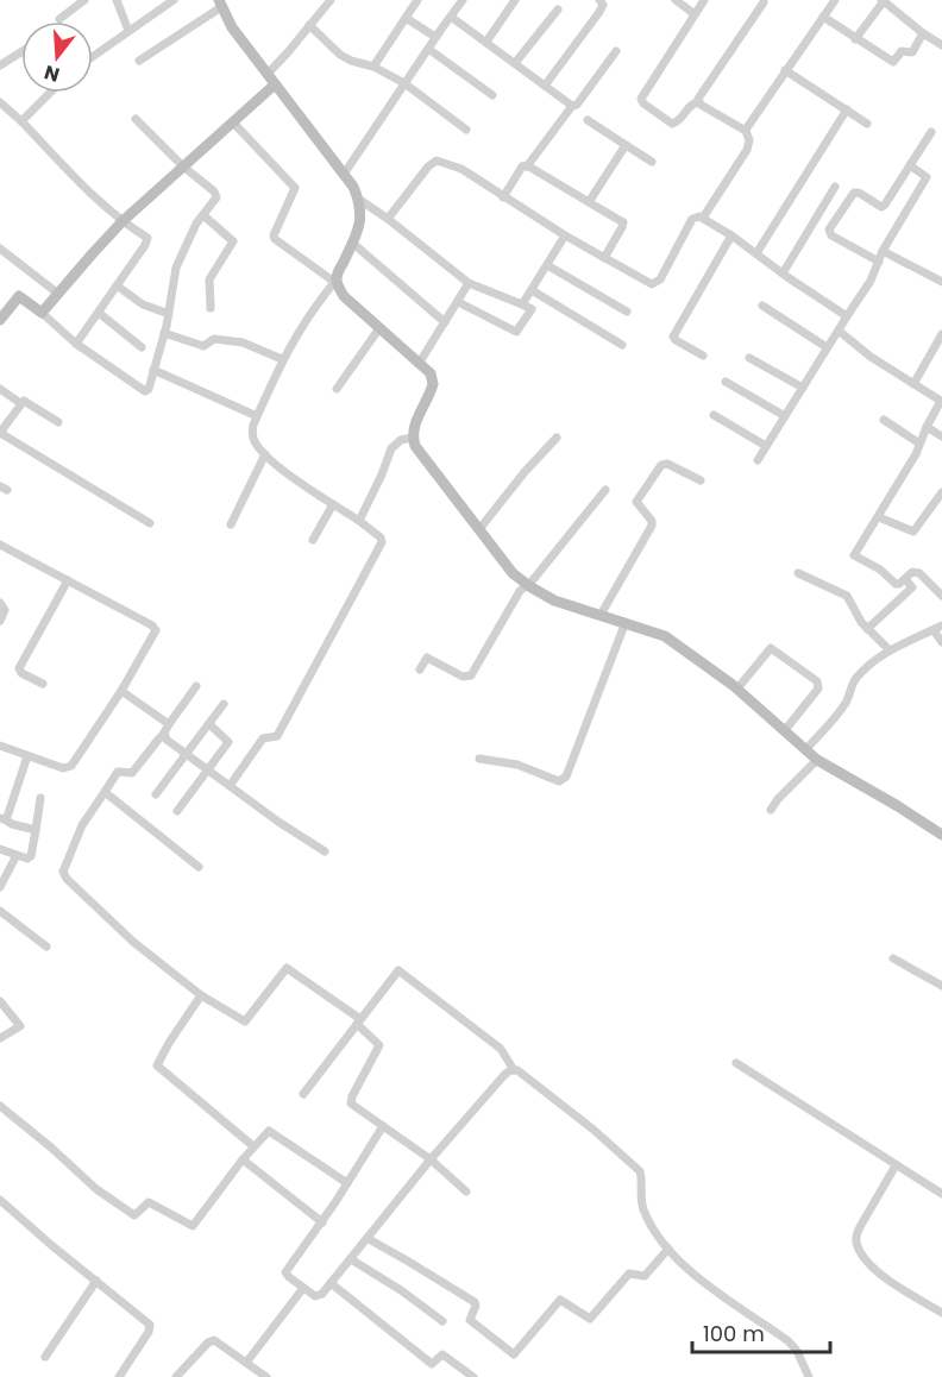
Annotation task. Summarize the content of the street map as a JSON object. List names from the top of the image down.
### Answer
{
  "scale_bar": "100 m",
  "north": "bottom"
}
